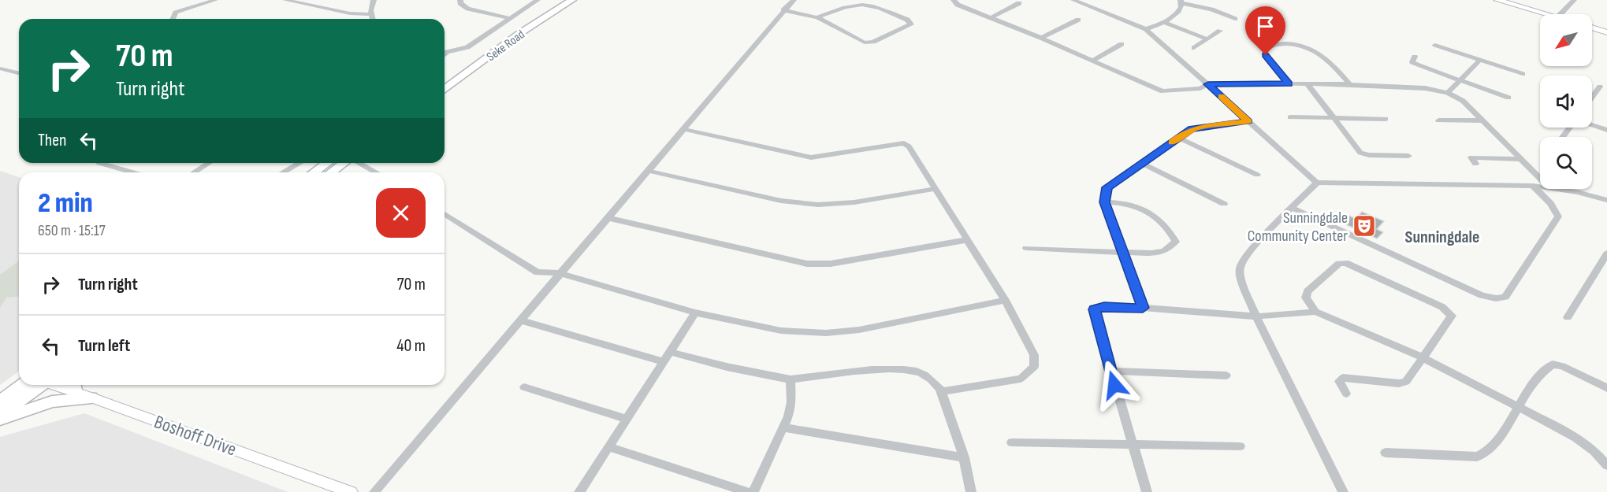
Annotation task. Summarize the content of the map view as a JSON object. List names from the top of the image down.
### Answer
{
  "streets": {
    "main road": ["Seke Road", "Boshoff Drive"]
  },
  "districts": ["Sunningdale"],
  "places": {
    "theatre": ["Sunningdale Community Center"]
  },
  "north": "bottom left",
  "page": {
    "turn": ["70 m", "Turn right"],
    "then": "Then",
    "heading": ["2 min", "650 m · 15:17"],
    "list": [
      {
        "name": "Turn right",
        "value": "70 m"
      },
      {
        "name": "Turn left",
        "value": "40 m"
      }
    ]
  }
}
